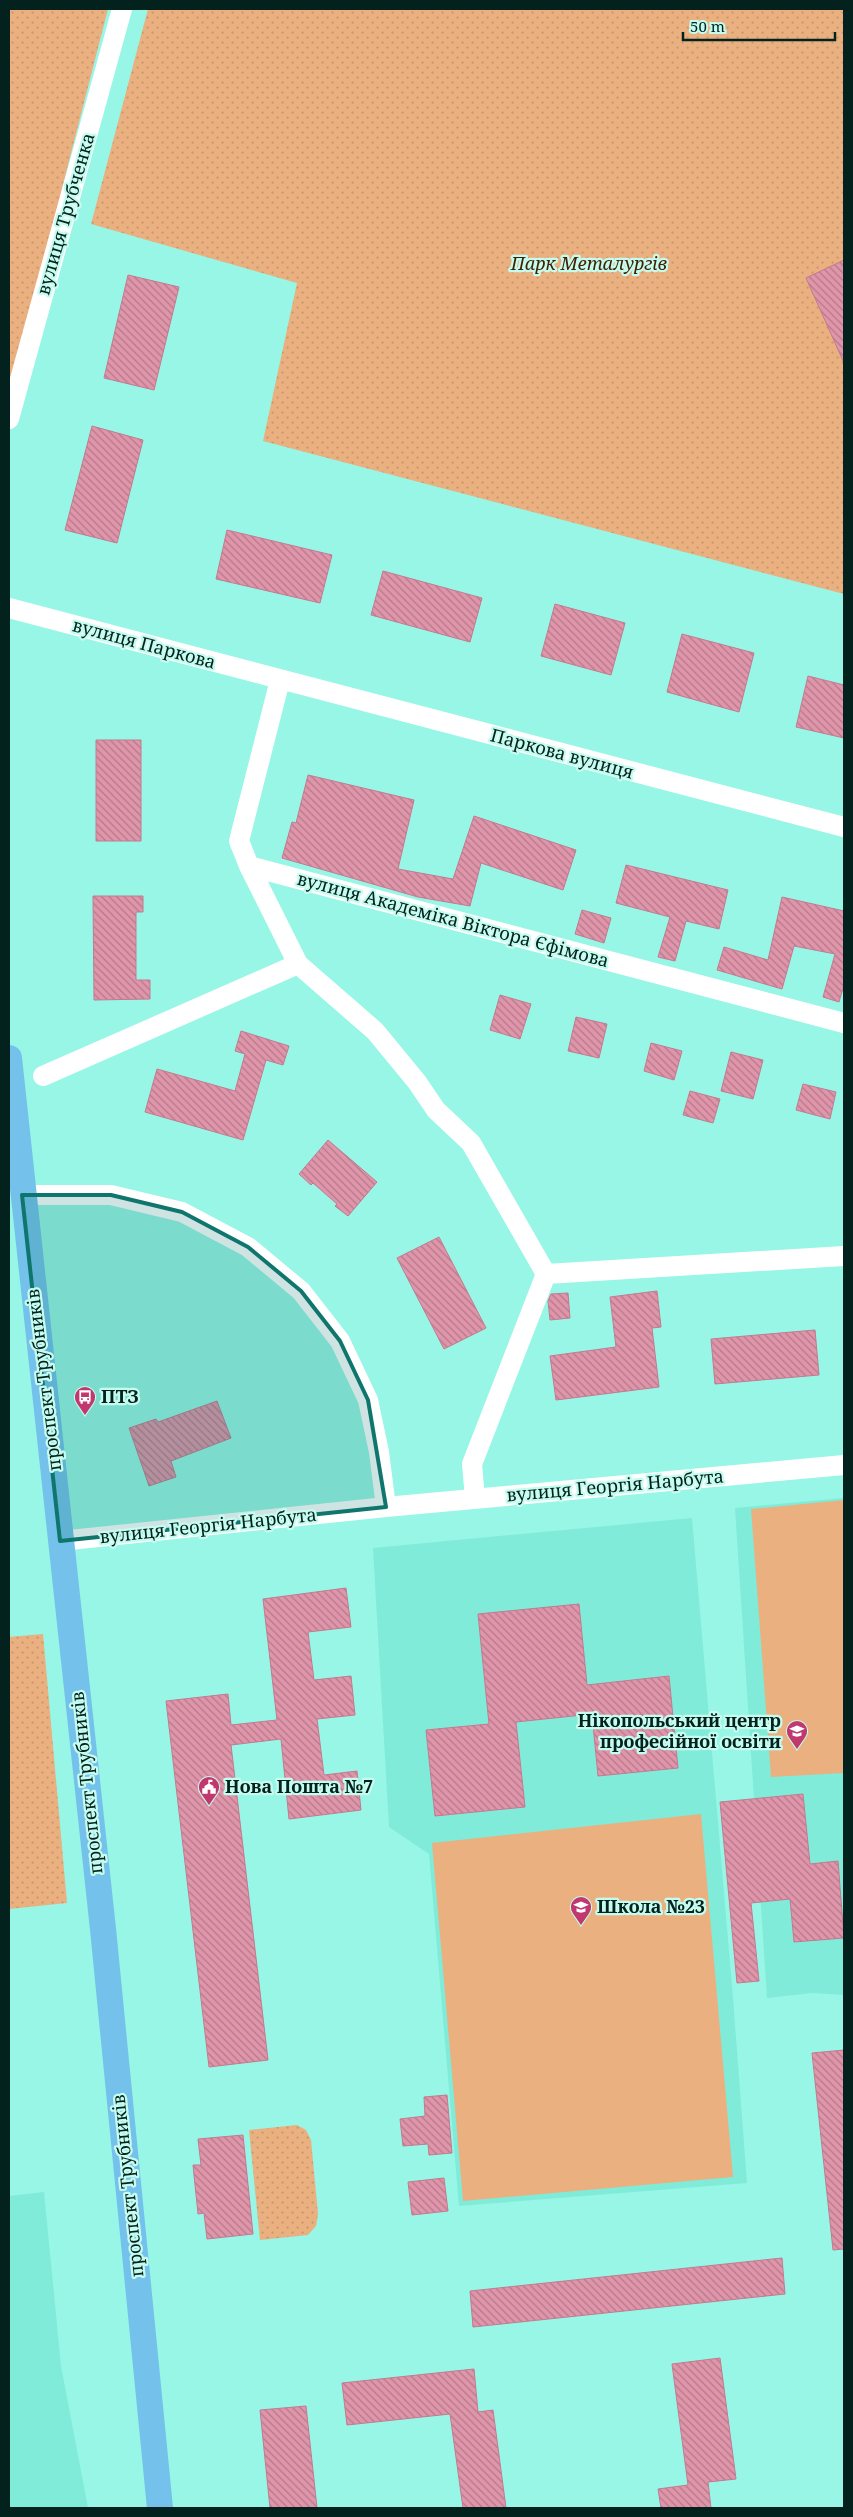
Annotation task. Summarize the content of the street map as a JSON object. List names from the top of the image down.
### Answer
{
  "streets": {
    "main road": ["проспект Трубників"],
    "street": [
      "вулиця Трубченка",
      "вулиця Паркова",
      "Паркова вулиця",
      "вулиця Академіка Віктора Єфімова",
      "вулиця Георгія Нарбута"
    ]
  },
  "crossings": [
    ["вулиця Паркова", "Паркова вулиця"],
    ["проспект Трубників", "вулиця Георгія Нарбута"]
  ],
  "parks": ["Парк Металургів"],
  "places": {
    "bus stop": ["ПТЗ"],
    "school or university": ["Нікопольський центр професійної освіти", "Школа №23"],
    "public building": ["Нова Пошта №7"]
  },
  "scale_bar": "50 m"
}
